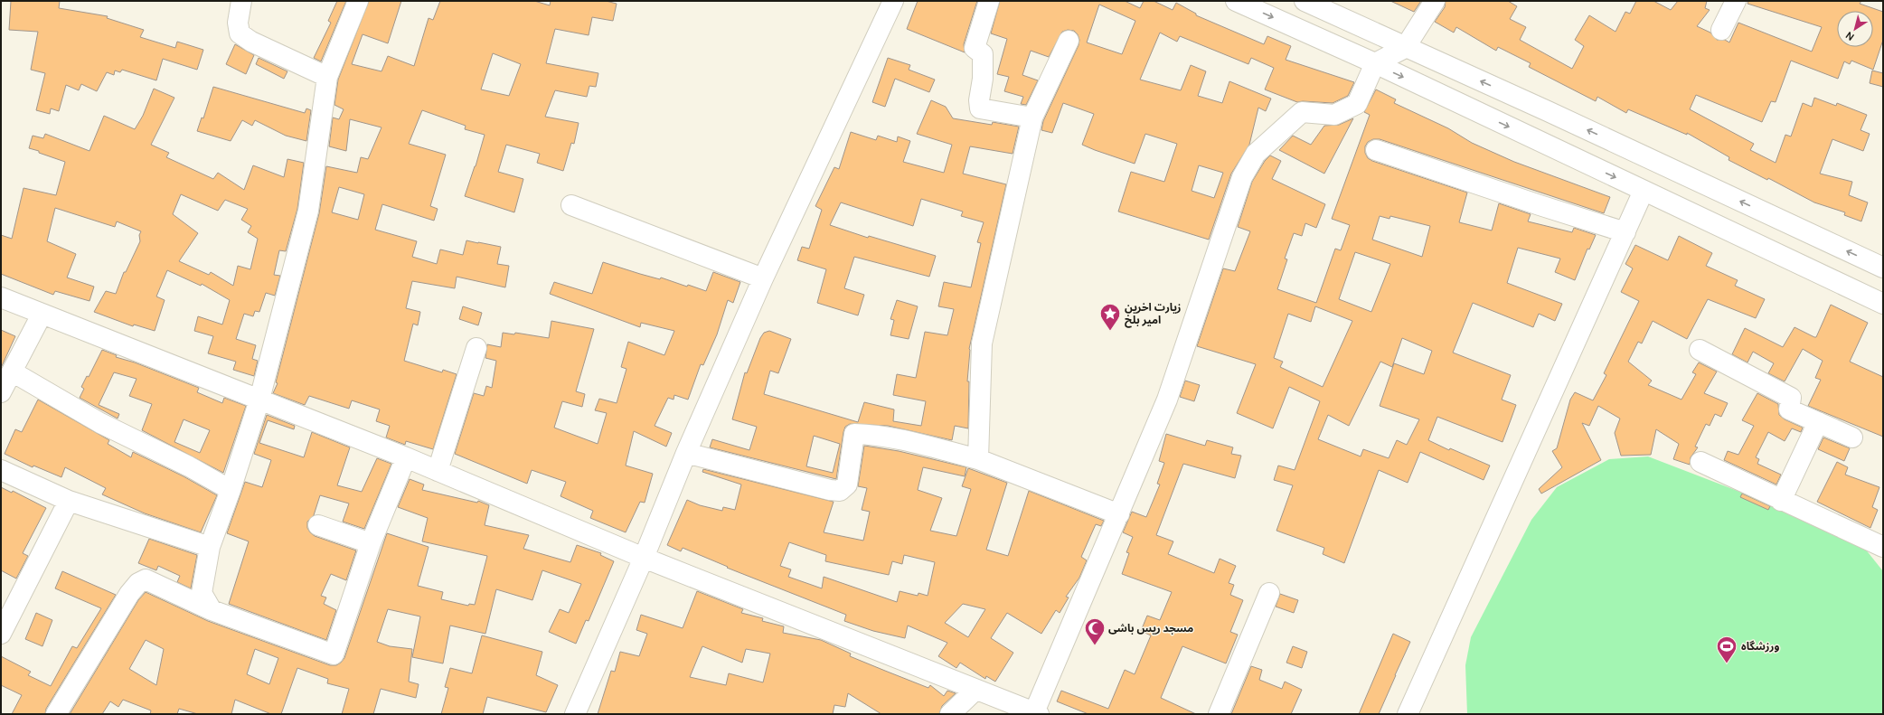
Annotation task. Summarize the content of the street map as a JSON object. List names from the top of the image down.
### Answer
{
  "places": {
    "place": ["زیارت اخرین امیر بلخ"],
    "mosque": ["مسجد ریس باشی"],
    "sports": ["ورزشگاه"]
  },
  "north": "bottom left"
}
